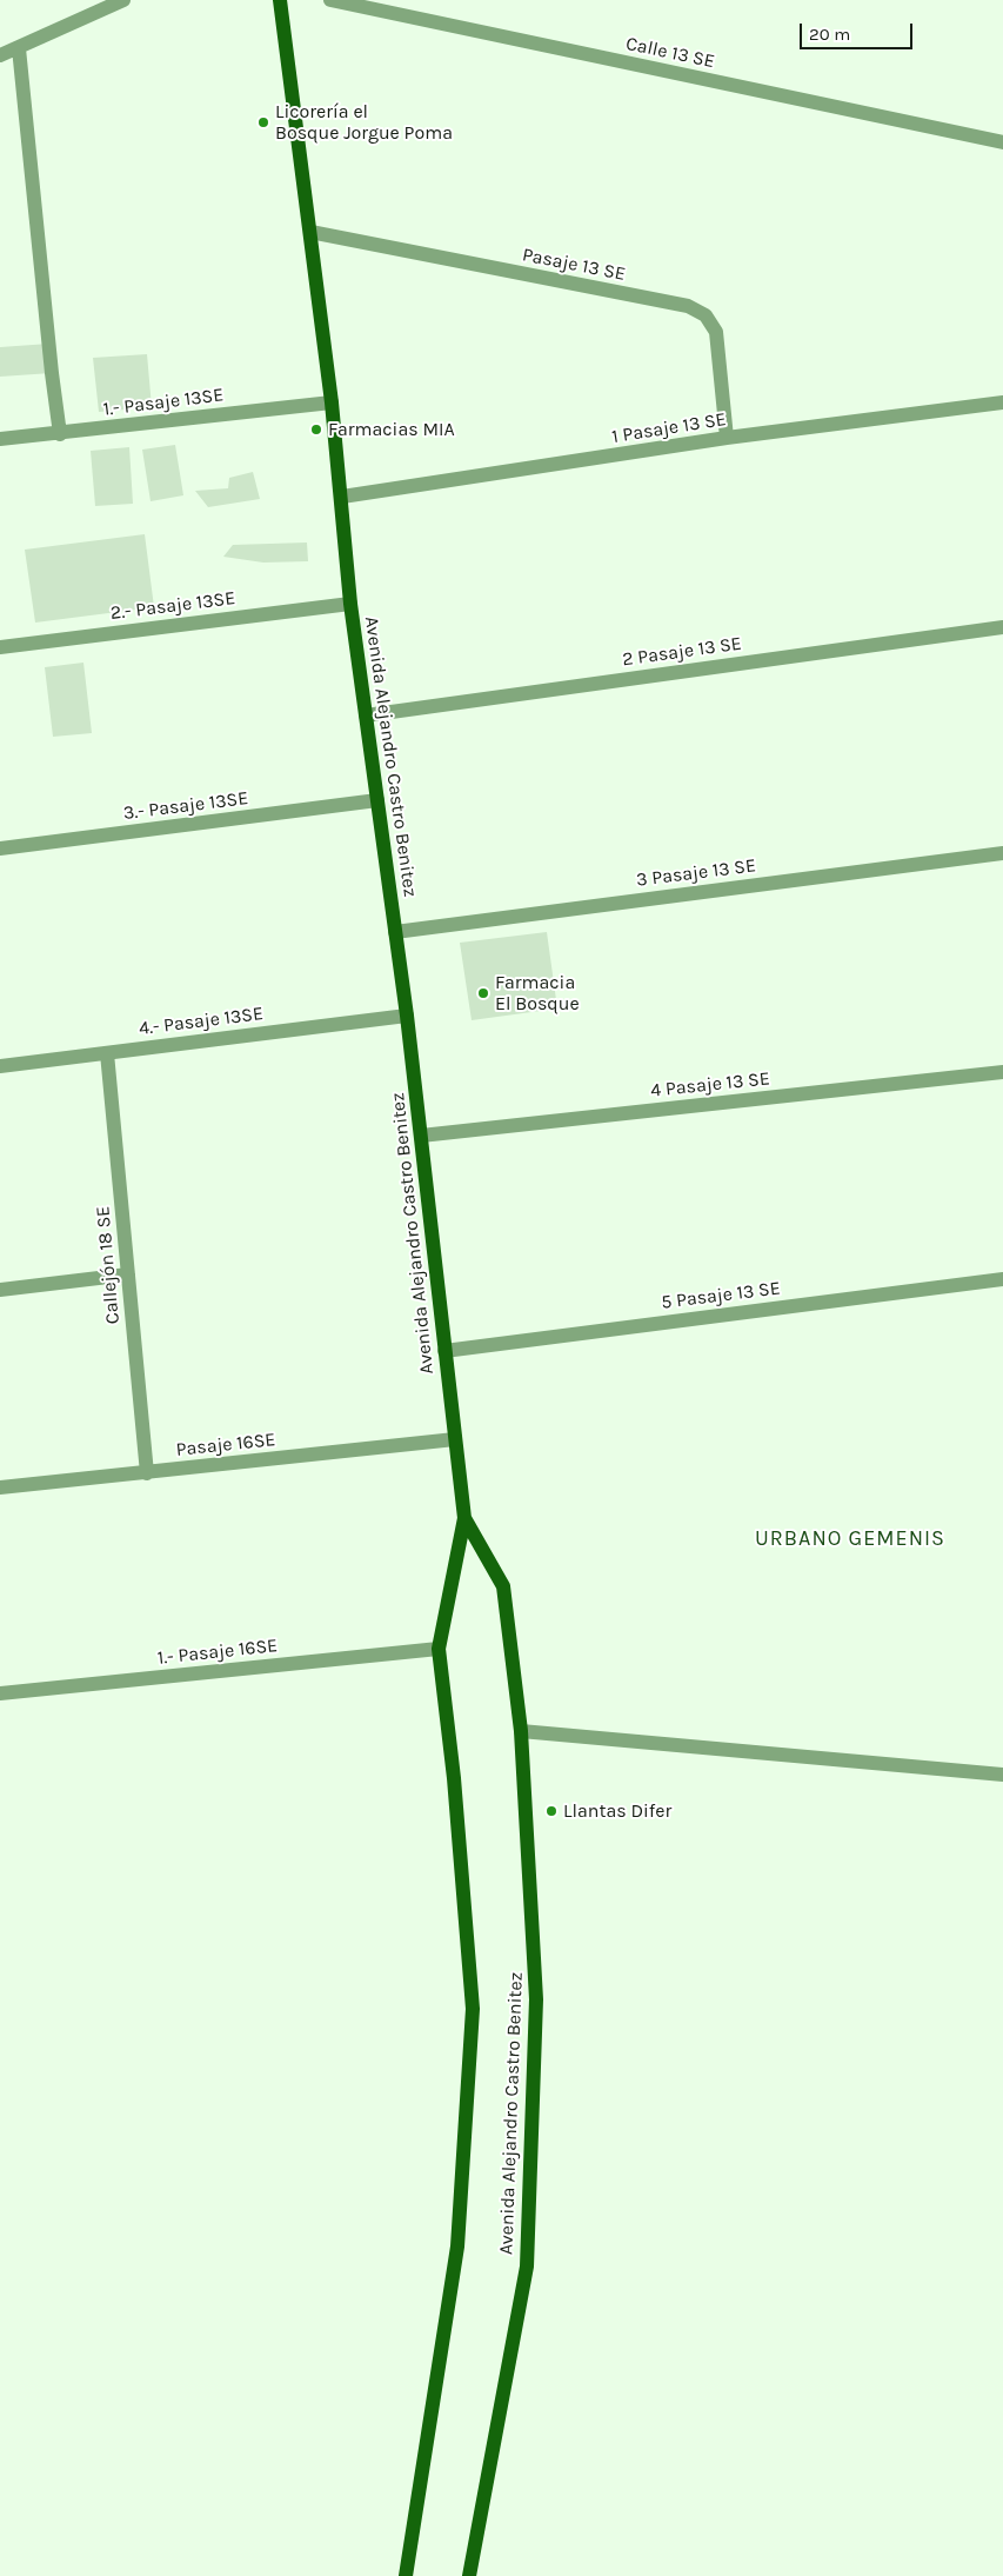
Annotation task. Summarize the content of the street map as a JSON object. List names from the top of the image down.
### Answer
{
  "streets": {
    "main road": ["Avenida Alejandro Castro Benitez"],
    "street": [
      "Calle 13 SE",
      "Pasaje 13 SE",
      "1.- Pasaje 13SE",
      "1 Pasaje 13 SE",
      "2.- Pasaje 13SE",
      "2 Pasaje 13 SE",
      "3.- Pasaje 13SE",
      "3 Pasaje 13 SE",
      "4.- Pasaje 13SE",
      "4 Pasaje 13 SE",
      "Callejón 18 SE",
      "5 Pasaje 13 SE",
      "Pasaje 16SE",
      "1.- Pasaje 16SE"
    ]
  },
  "crossings": [
    ["Pasaje 13 SE", "1 Pasaje 13 SE"],
    ["Pasaje 13 SE", "Avenida Alejandro Castro Benitez"],
    ["1.- Pasaje 13SE", "Avenida Alejandro Castro Benitez"],
    ["1 Pasaje 13 SE", "Avenida Alejandro Castro Benitez"],
    ["2.- Pasaje 13SE", "Avenida Alejandro Castro Benitez"],
    ["2 Pasaje 13 SE", "Avenida Alejandro Castro Benitez"],
    ["Avenida Alejandro Castro Benitez", "3.- Pasaje 13SE"],
    ["Avenida Alejandro Castro Benitez", "3 Pasaje 13 SE"],
    ["Avenida Alejandro Castro Benitez", "4.- Pasaje 13SE"],
    ["Avenida Alejandro Castro Benitez", "4 Pasaje 13 SE"],
    ["Avenida Alejandro Castro Benitez", "5 Pasaje 13 SE"],
    ["Avenida Alejandro Castro Benitez", "Pasaje 16SE"],
    ["Avenida Alejandro Castro Benitez", "1.- Pasaje 16SE"],
    ["4.- Pasaje 13SE", "Callejón 18 SE"],
    ["Callejón 18 SE", "Pasaje 16SE"]
  ],
  "districts": ["URBANO GEMENIS"],
  "places": [
    "Licorería el Bosque Jorgue Poma",
    "Farmacias MIA",
    "Farmacia El Bosque",
    "Llantas Difer"
  ],
  "scale_bar": "20 m"
}
